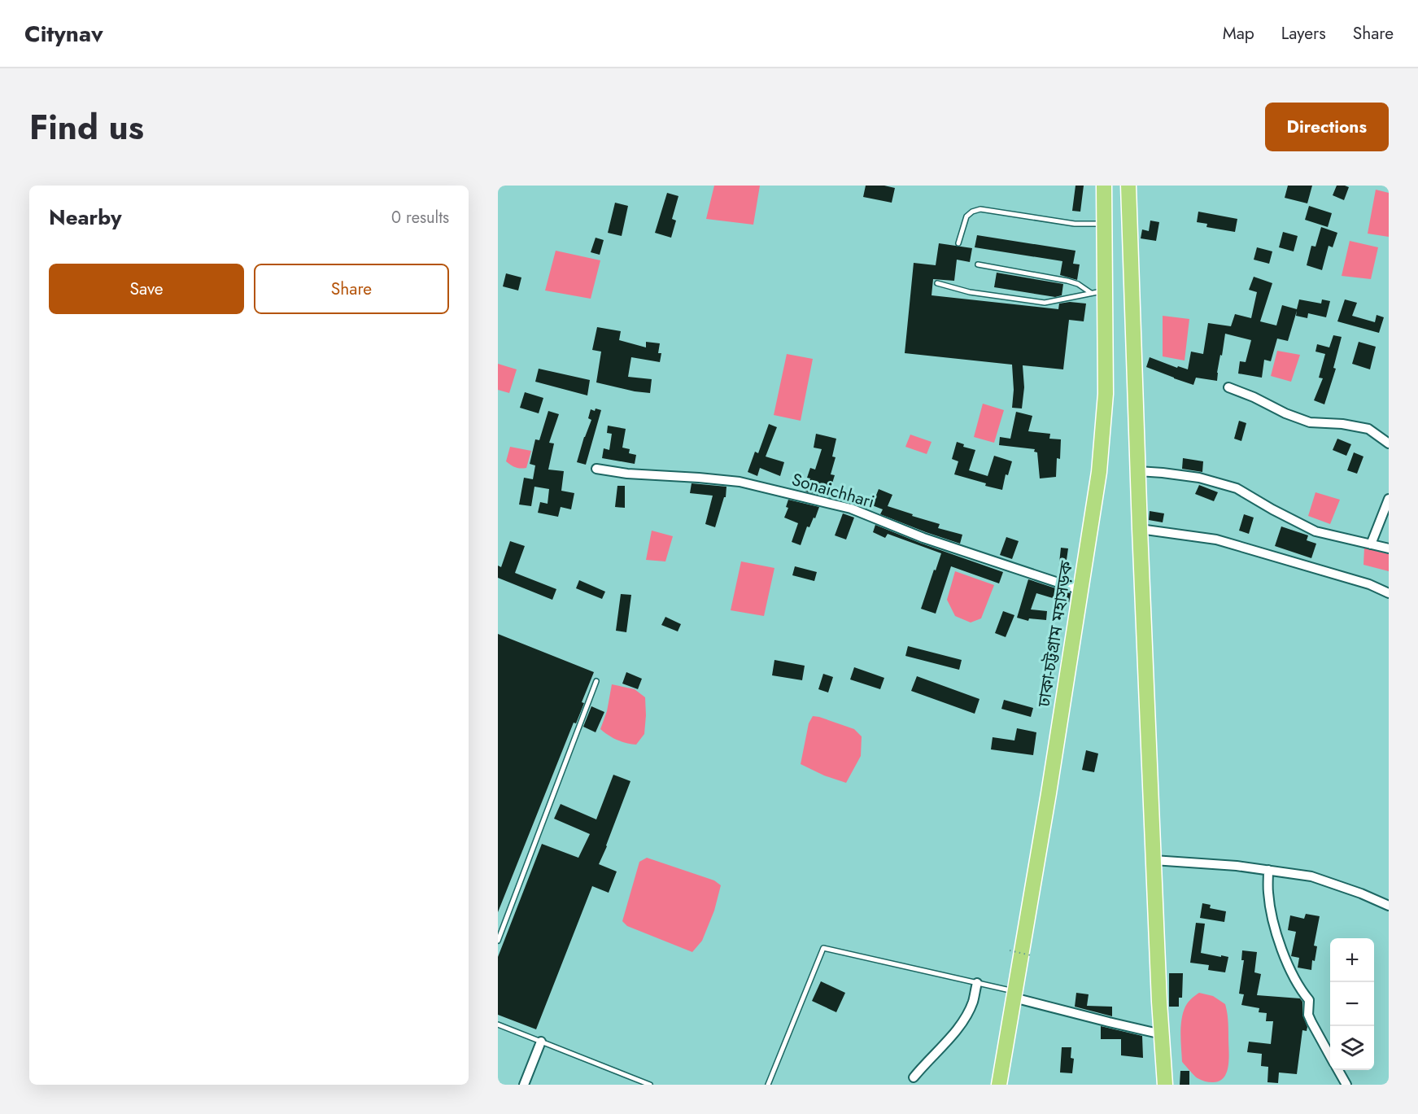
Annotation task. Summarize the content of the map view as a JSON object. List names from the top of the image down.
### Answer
{
  "streets": {
    "highway": ["ঢাকা-চট্টগ্রাম মহাসড়ক"],
    "street": ["Sonaichhari"]
  },
  "crossings": [
    ["Sonaichhari", "ঢাকা-চট্টগ্রাম মহাসড়ক"]
  ],
  "page": {
    "header": "Citynav",
    "nav": ["Map", "Layers", "Share"],
    "title": "Find us",
    "buttons": [
      "Directions",
      ["Save", "Share"]
    ],
    "heading": ["Nearby", "0 results"],
    "map_buttons": ["+", "−"]
  }
}
